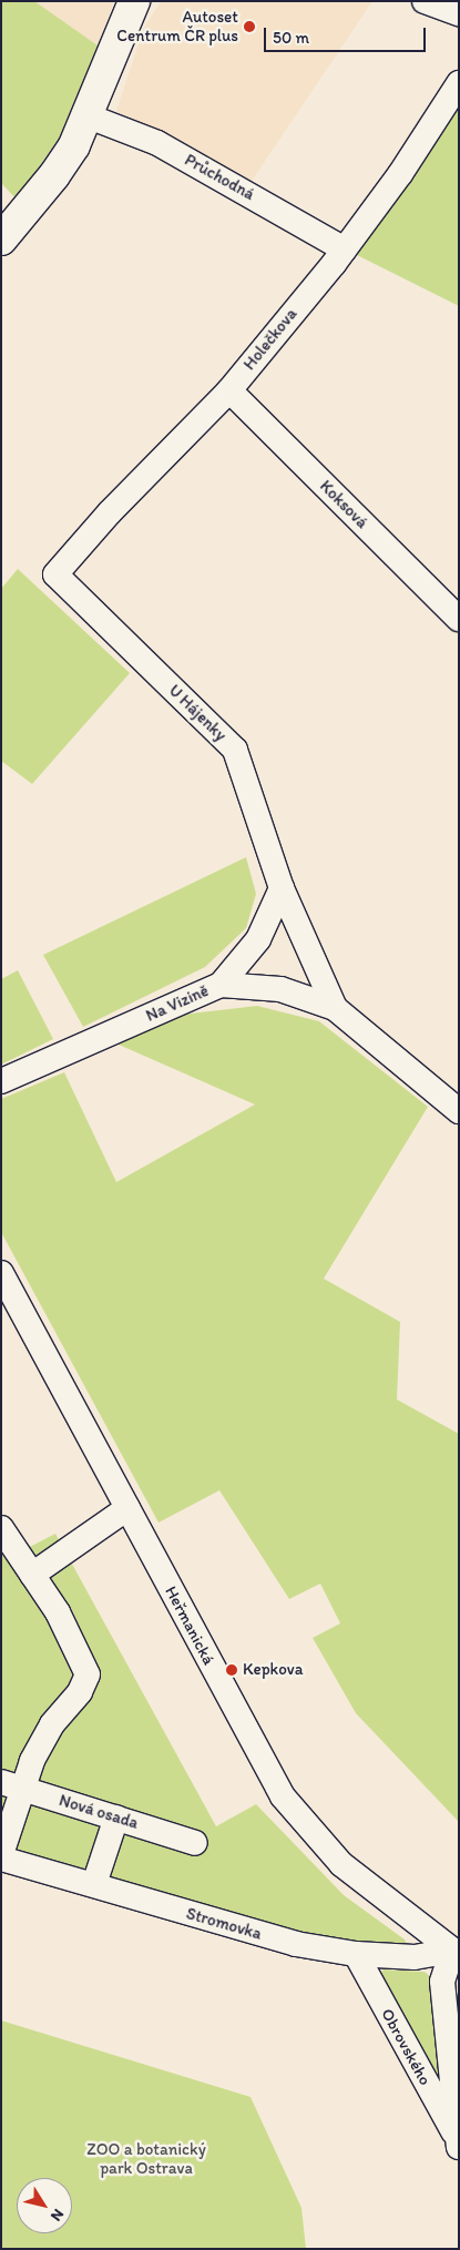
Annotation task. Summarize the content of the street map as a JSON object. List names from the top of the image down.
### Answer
{
  "streets": {
    "street": [
      "Průchodná",
      "Holečkova",
      "Koksová",
      "U Hájenky",
      "Na Vizině",
      "Heřmanická",
      "Nová osada",
      "Stromovka",
      "Obrovského"
    ]
  },
  "crossings": [
    ["Průchodná", "Holečkova"],
    ["Holečkova", "Koksová"],
    ["Holečkova", "U Hájenky"],
    ["U Hájenky", "Na Vizině"],
    ["Heřmanická", "Stromovka"],
    ["Heřmanická", "Obrovského"],
    ["Stromovka", "Obrovského"]
  ],
  "parks": ["ZOO a botanický park Ostrava"],
  "places": ["Autoset Centrum ČR plus", "Kepkova"],
  "scale_bar": "50 m",
  "north": "bottom right"
}
